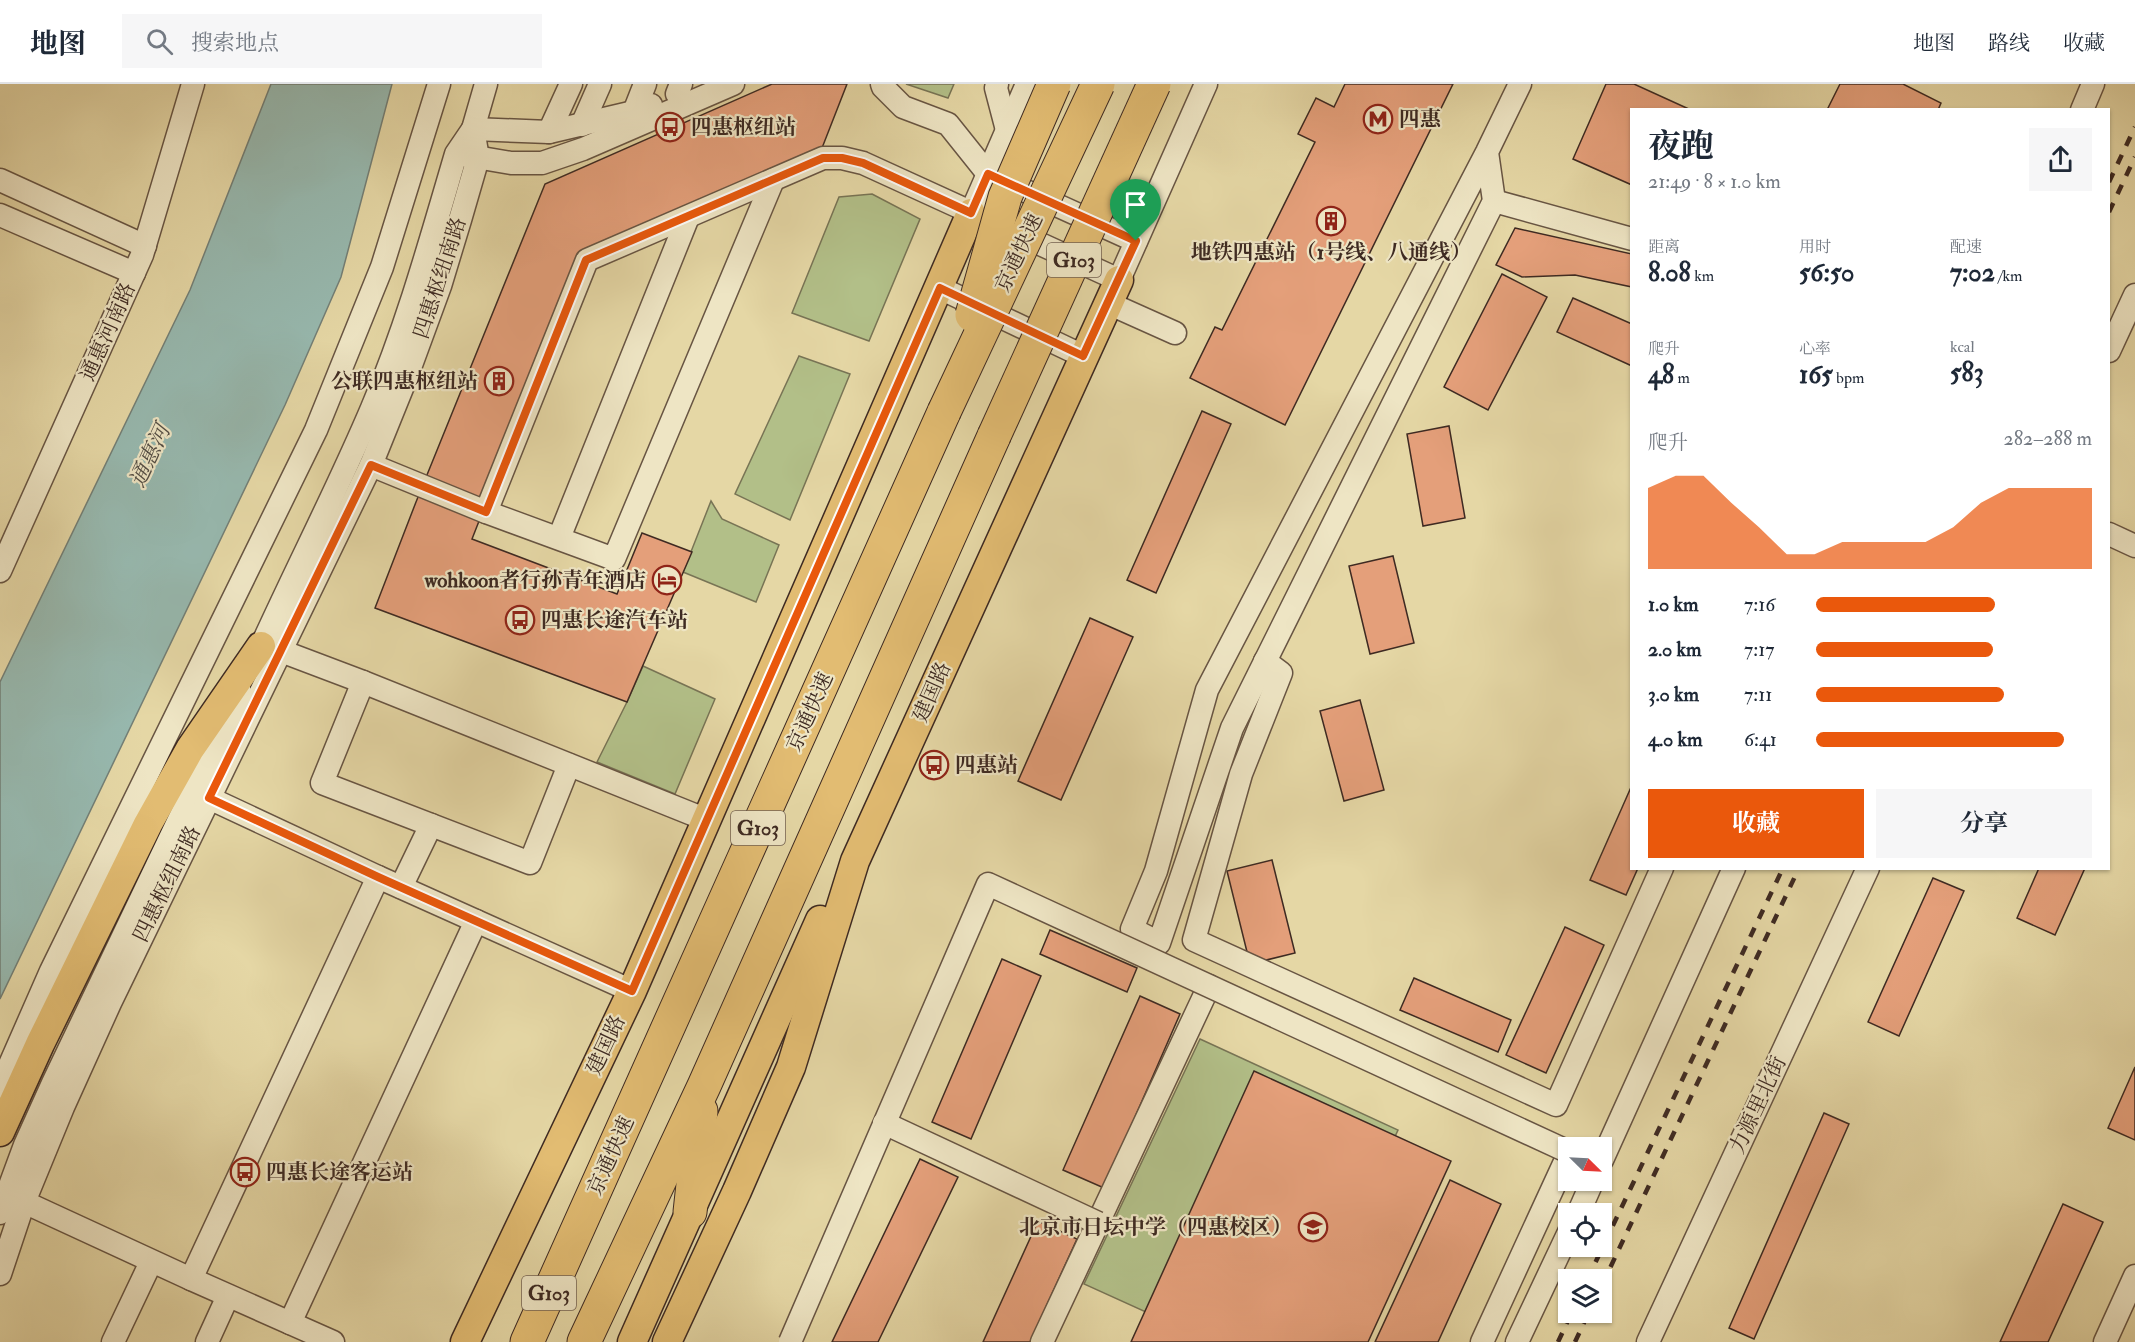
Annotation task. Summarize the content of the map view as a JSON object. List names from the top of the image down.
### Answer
{
  "streets": {
    "highway": ["京通快速", "G103"],
    "main road": ["建国路"],
    "street": ["四惠枢纽南路", "通惠河南路", "力源里北街"]
  },
  "water": ["通惠河"],
  "places": {
    "metro station": ["四惠"],
    "bus stop": [
      "四惠枢纽站",
      "四惠长途汽车站",
      "四惠站",
      "四惠长途客运站"
    ],
    "building": ["地铁四惠站（1号线、八通线）", "公联四惠枢纽站"],
    "hotel": ["wohkoon者行孙青年酒店"],
    "school or university": ["北京市日坛中学（四惠校区）"]
  },
  "north": "bottom right",
  "page": {
    "header": "地图",
    "search": "搜索地点",
    "nav": ["地图", "路线", "收藏"],
    "heading": ["夜跑", "21:49 · 8 × 1.0 km"],
    "stats": [
      ["距离", "8.08 km"],
      ["用时", "56:50"],
      ["配速", "7:02 /km"],
      ["爬升", "48 m"],
      ["心率", "165 bpm"],
      ["kcal", "583"]
    ],
    "chart": ["爬升", "282–288 m"],
    "list": [
      {
        "name": "1.0 km",
        "note": "7:16"
      },
      {
        "name": "2.0 km",
        "note": "7:17"
      },
      {
        "name": "3.0 km",
        "note": "7:11"
      },
      {
        "name": "4.0 km",
        "note": "6:41"
      }
    ],
    "buttons": ["收藏", "分享"]
  }
}
